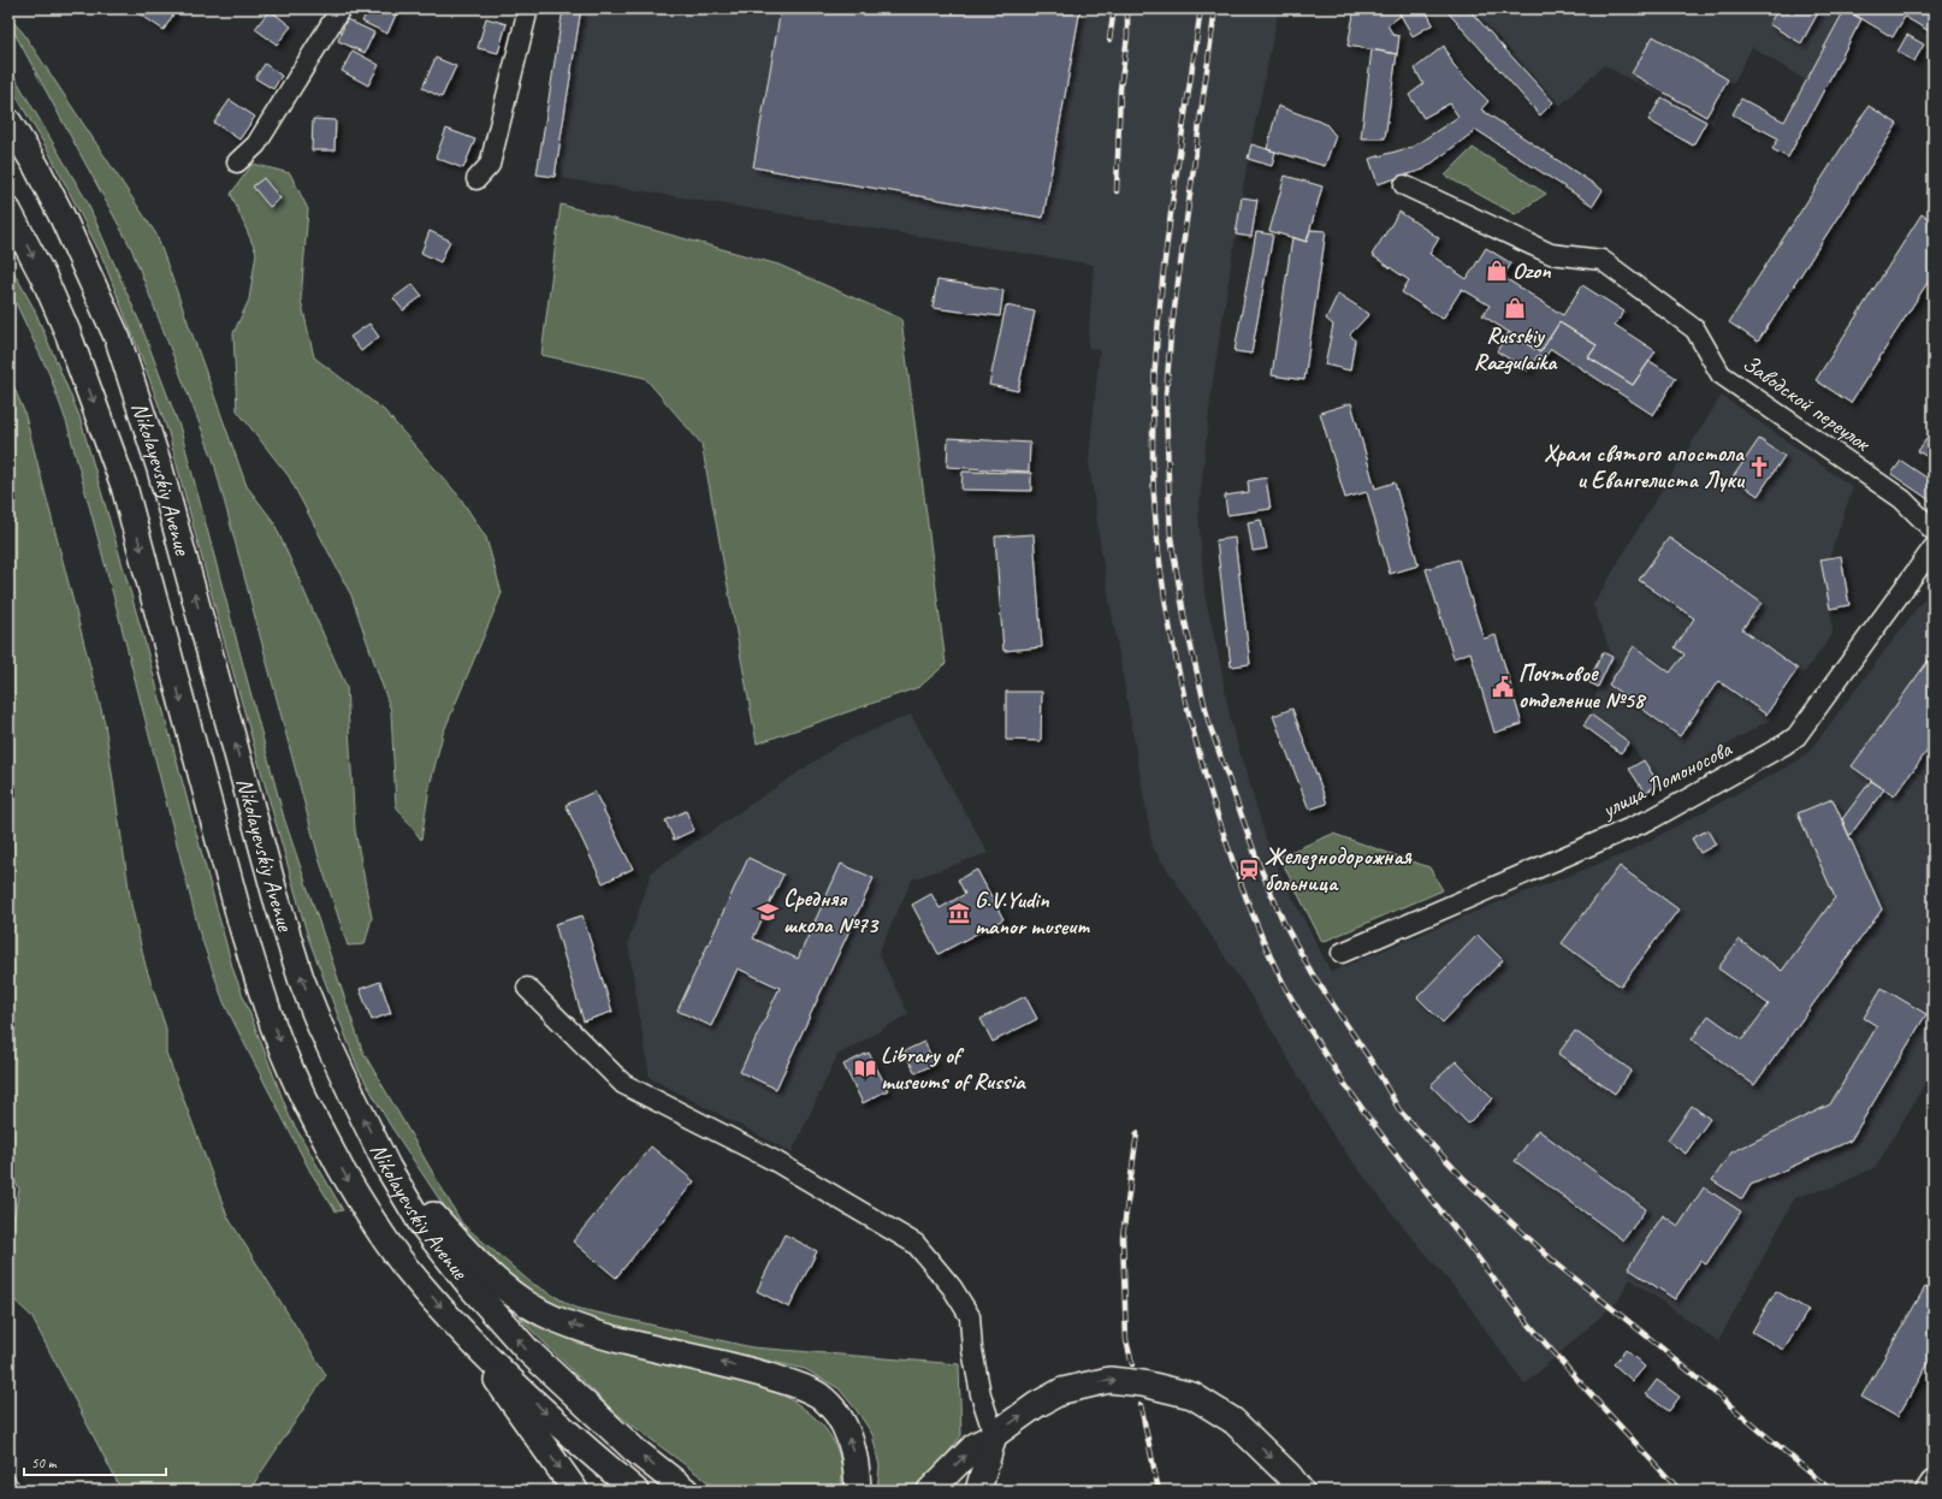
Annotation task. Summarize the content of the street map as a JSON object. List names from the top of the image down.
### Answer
{
  "streets": {
    "main road": ["Nikolayevskiy Avenue"],
    "street": ["Заводской переулок", "улица Ломоносова"]
  },
  "places": {
    "shop": ["Ozon", "Russkiy Razgulaika"],
    "church": ["Храм святого апостола и Евангелиста Луки"],
    "public building": ["Почтовое отделение №58"],
    "station": ["Железнодорожная больница"],
    "school or university": ["Средняя школа №73"],
    "museum": ["G.V.Yudin manor museum"],
    "library": ["Library of museums of Russia"]
  },
  "scale_bar": "50 m"
}
